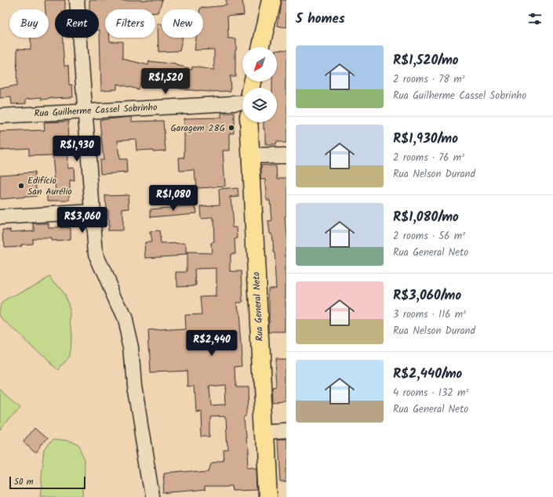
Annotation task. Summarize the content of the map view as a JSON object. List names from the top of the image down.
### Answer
{
  "streets": {
    "main road": ["Rua General Neto"],
    "street": ["Rua Guilherme Cassel Sobrinho"]
  },
  "places": ["Garagem 28G", "Edifício San Aurélio"],
  "scale_bar": "50 m",
  "north": "bottom left",
  "page": {
    "heading": "5 homes",
    "chip": [
      "Buy",
      "Rent",
      "Filters",
      "New"
    ],
    "list": [
      {
        "name": "R$1,520/mo",
        "note": "2 rooms · 78 m² · Rua Guilherme Cassel Sobrinho"
      },
      {
        "name": "R$1,930/mo",
        "note": "2 rooms · 76 m² · Rua Nelson Durand"
      },
      {
        "name": "R$1,080/mo",
        "note": "2 rooms · 56 m² · Rua General Neto"
      },
      {
        "name": "R$3,060/mo",
        "note": "3 rooms · 116 m² · Rua Nelson Durand"
      },
      {
        "name": "R$2,440/mo",
        "note": "4 rooms · 132 m² · Rua General Neto"
      }
    ],
    "price": [
      "R$1,520",
      "R$1,930",
      "R$1,080",
      "R$3,060",
      "R$2,440"
    ],
    "scale": "50 m"
  }
}
